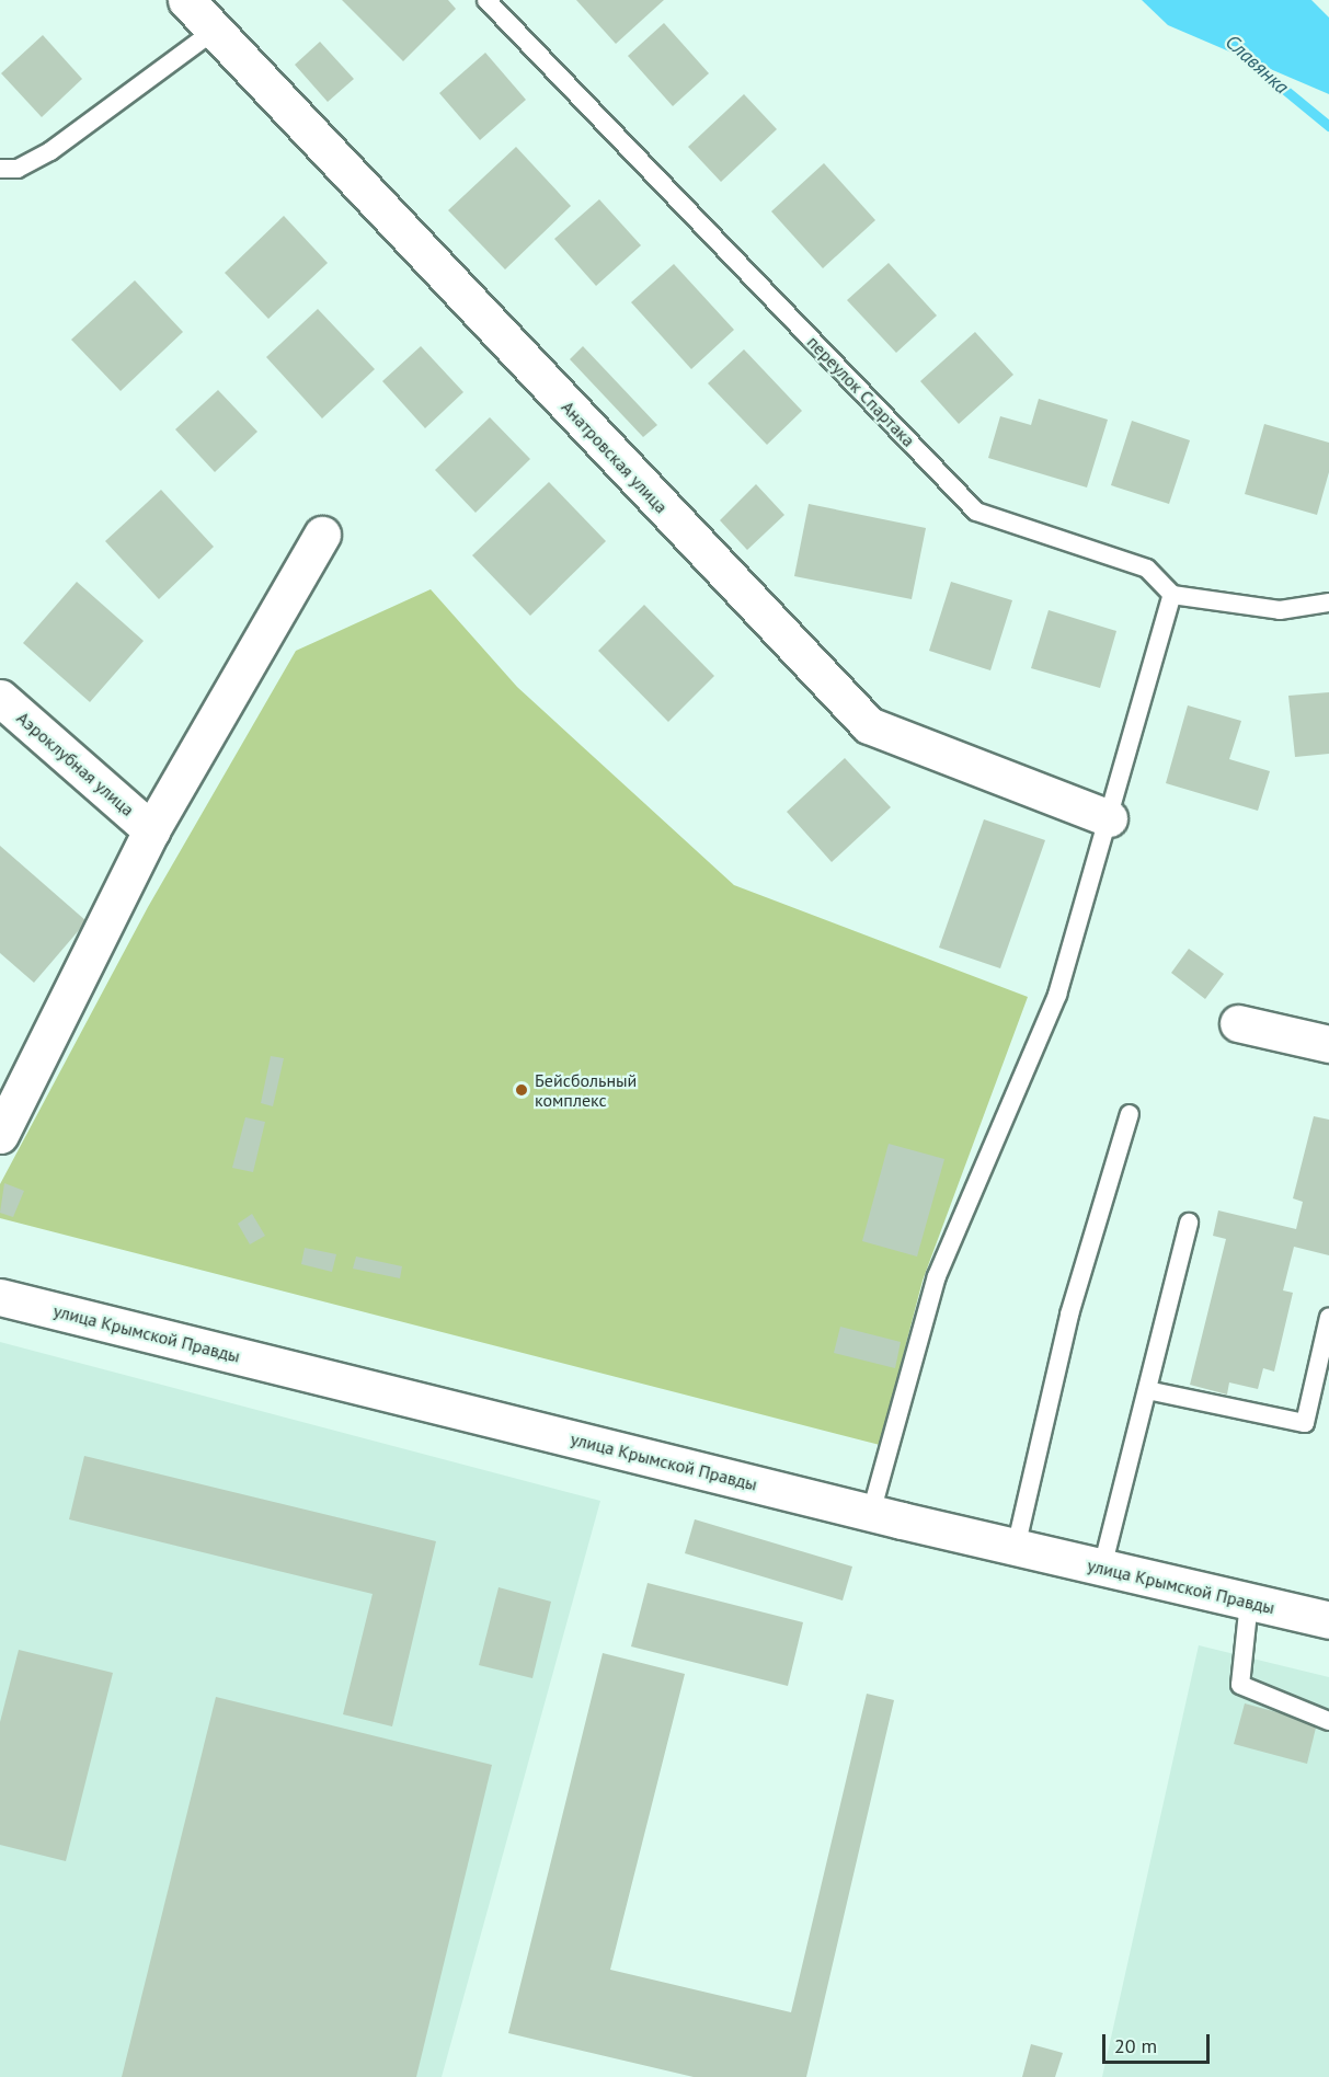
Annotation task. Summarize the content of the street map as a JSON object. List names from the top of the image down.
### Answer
{
  "streets": {
    "street": ["Анатровская улица", "Аэроклубная улица", "улица Крымской Правды"],
    "lane": ["переулок Спартака"]
  },
  "water": ["Славянка"],
  "places": ["Бейсбольный комплекс"],
  "scale_bar": "20 m"
}
